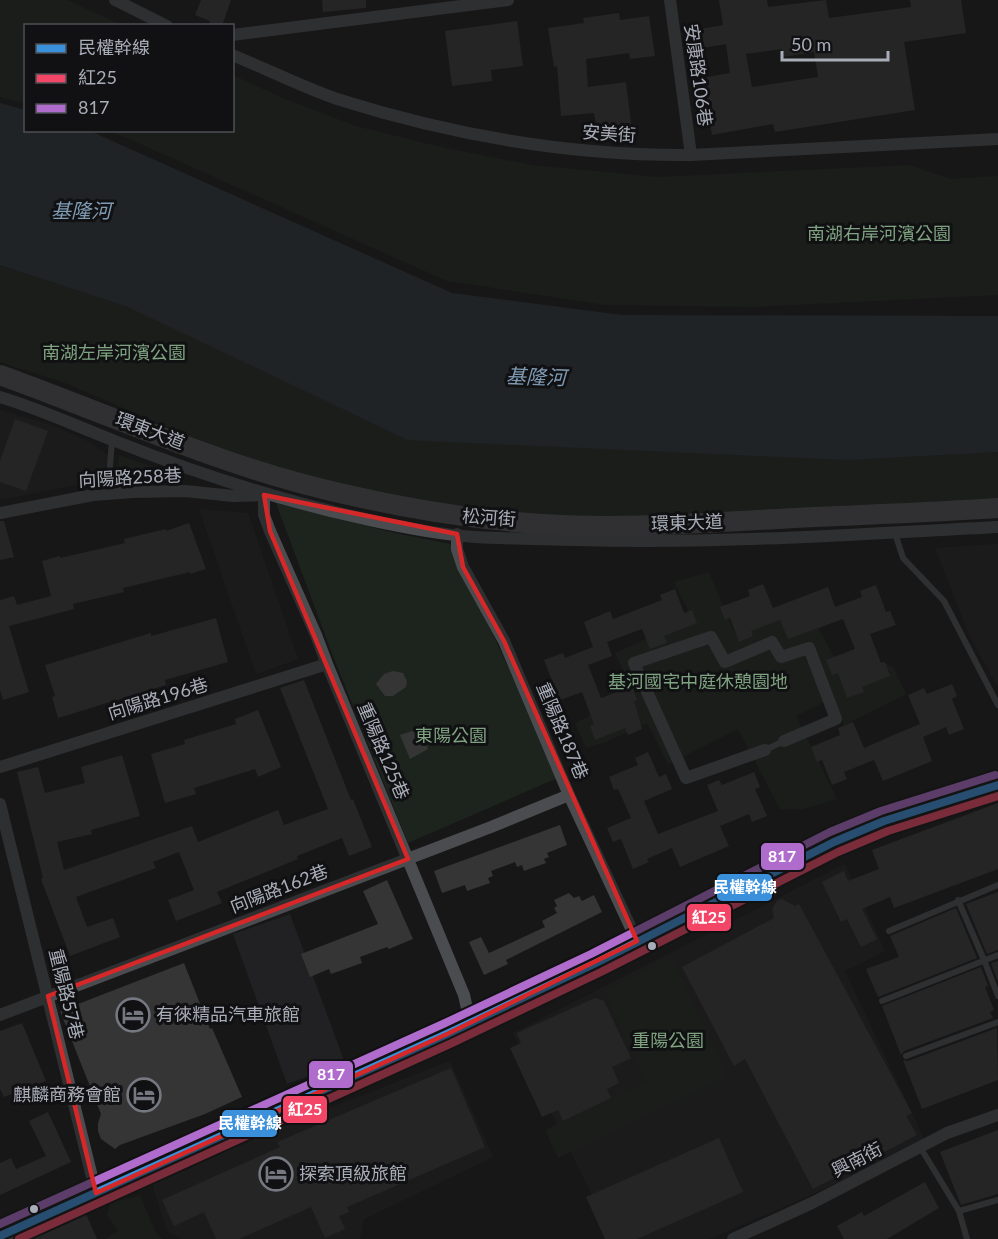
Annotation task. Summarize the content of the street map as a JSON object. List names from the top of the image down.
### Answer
{
  "streets": {
    "highway": ["環東大道"],
    "street": [
      "安康路106巷",
      "安美街",
      "向陽路258巷",
      "松河街",
      "向陽路196巷",
      "重陽路187巷",
      "重陽路125巷",
      "向陽路162巷",
      "重陽路57巷",
      "興南街"
    ]
  },
  "crossings": [
    ["安康路106巷", "安美街"],
    ["向陽路258巷", "松河街"],
    ["向陽路258巷", "重陽路125巷"],
    ["松河街", "重陽路187巷"],
    ["松河街", "重陽路125巷"],
    ["向陽路196巷", "重陽路125巷"],
    ["重陽路187巷", "向陽路162巷"],
    ["重陽路125巷", "向陽路162巷"],
    ["向陽路162巷", "重陽路57巷"]
  ],
  "water": ["基隆河"],
  "parks": [
    "南湖右岸河濱公園",
    "南湖左岸河濱公園",
    "基河國宅中庭休憩園地",
    "東陽公園",
    "重陽公園"
  ],
  "places": {
    "hotel": ["有徠精品汽車旅館", "麒麟商務會館", "探索頂級旅館"]
  },
  "lines": ["transit line 817", "transit line 民權幹線", "transit line 紅25"],
  "legend": ["民權幹線", "紅25", "817"],
  "scale_bar": "50 m"
}
